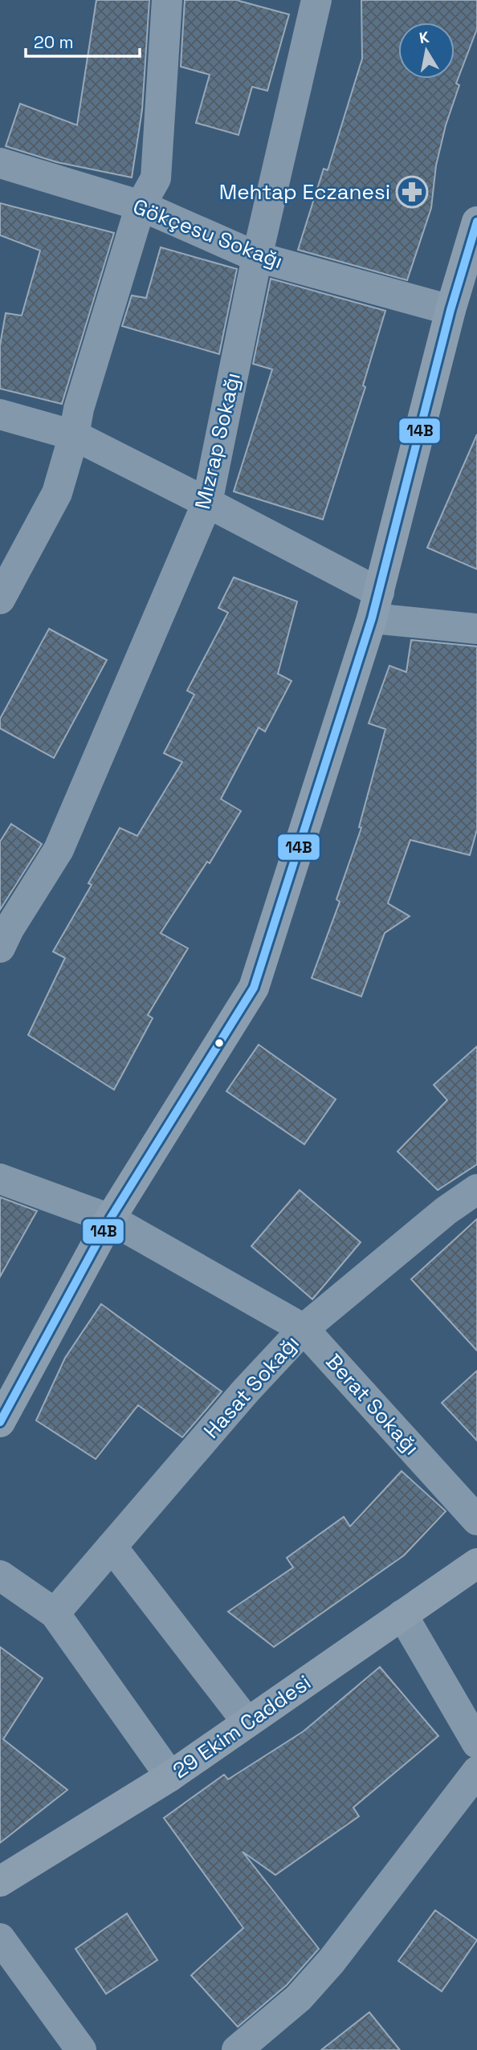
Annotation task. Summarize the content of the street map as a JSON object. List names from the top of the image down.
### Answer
{
  "streets": {
    "street": [
      "Gökçesu Sokağı",
      "Mızrap Sokağı",
      "Hasat Sokağı",
      "Berat Sokağı",
      "29 Ekim Caddesi"
    ]
  },
  "crossings": [
    ["Gökçesu Sokağı", "Mızrap Sokağı"],
    ["Hasat Sokağı", "Berat Sokağı"]
  ],
  "places": {
    "pharmacy": ["Mehtap Eczanesi"]
  },
  "lines": ["transit line 14B"],
  "scale_bar": "20 m",
  "north": "top"
}
